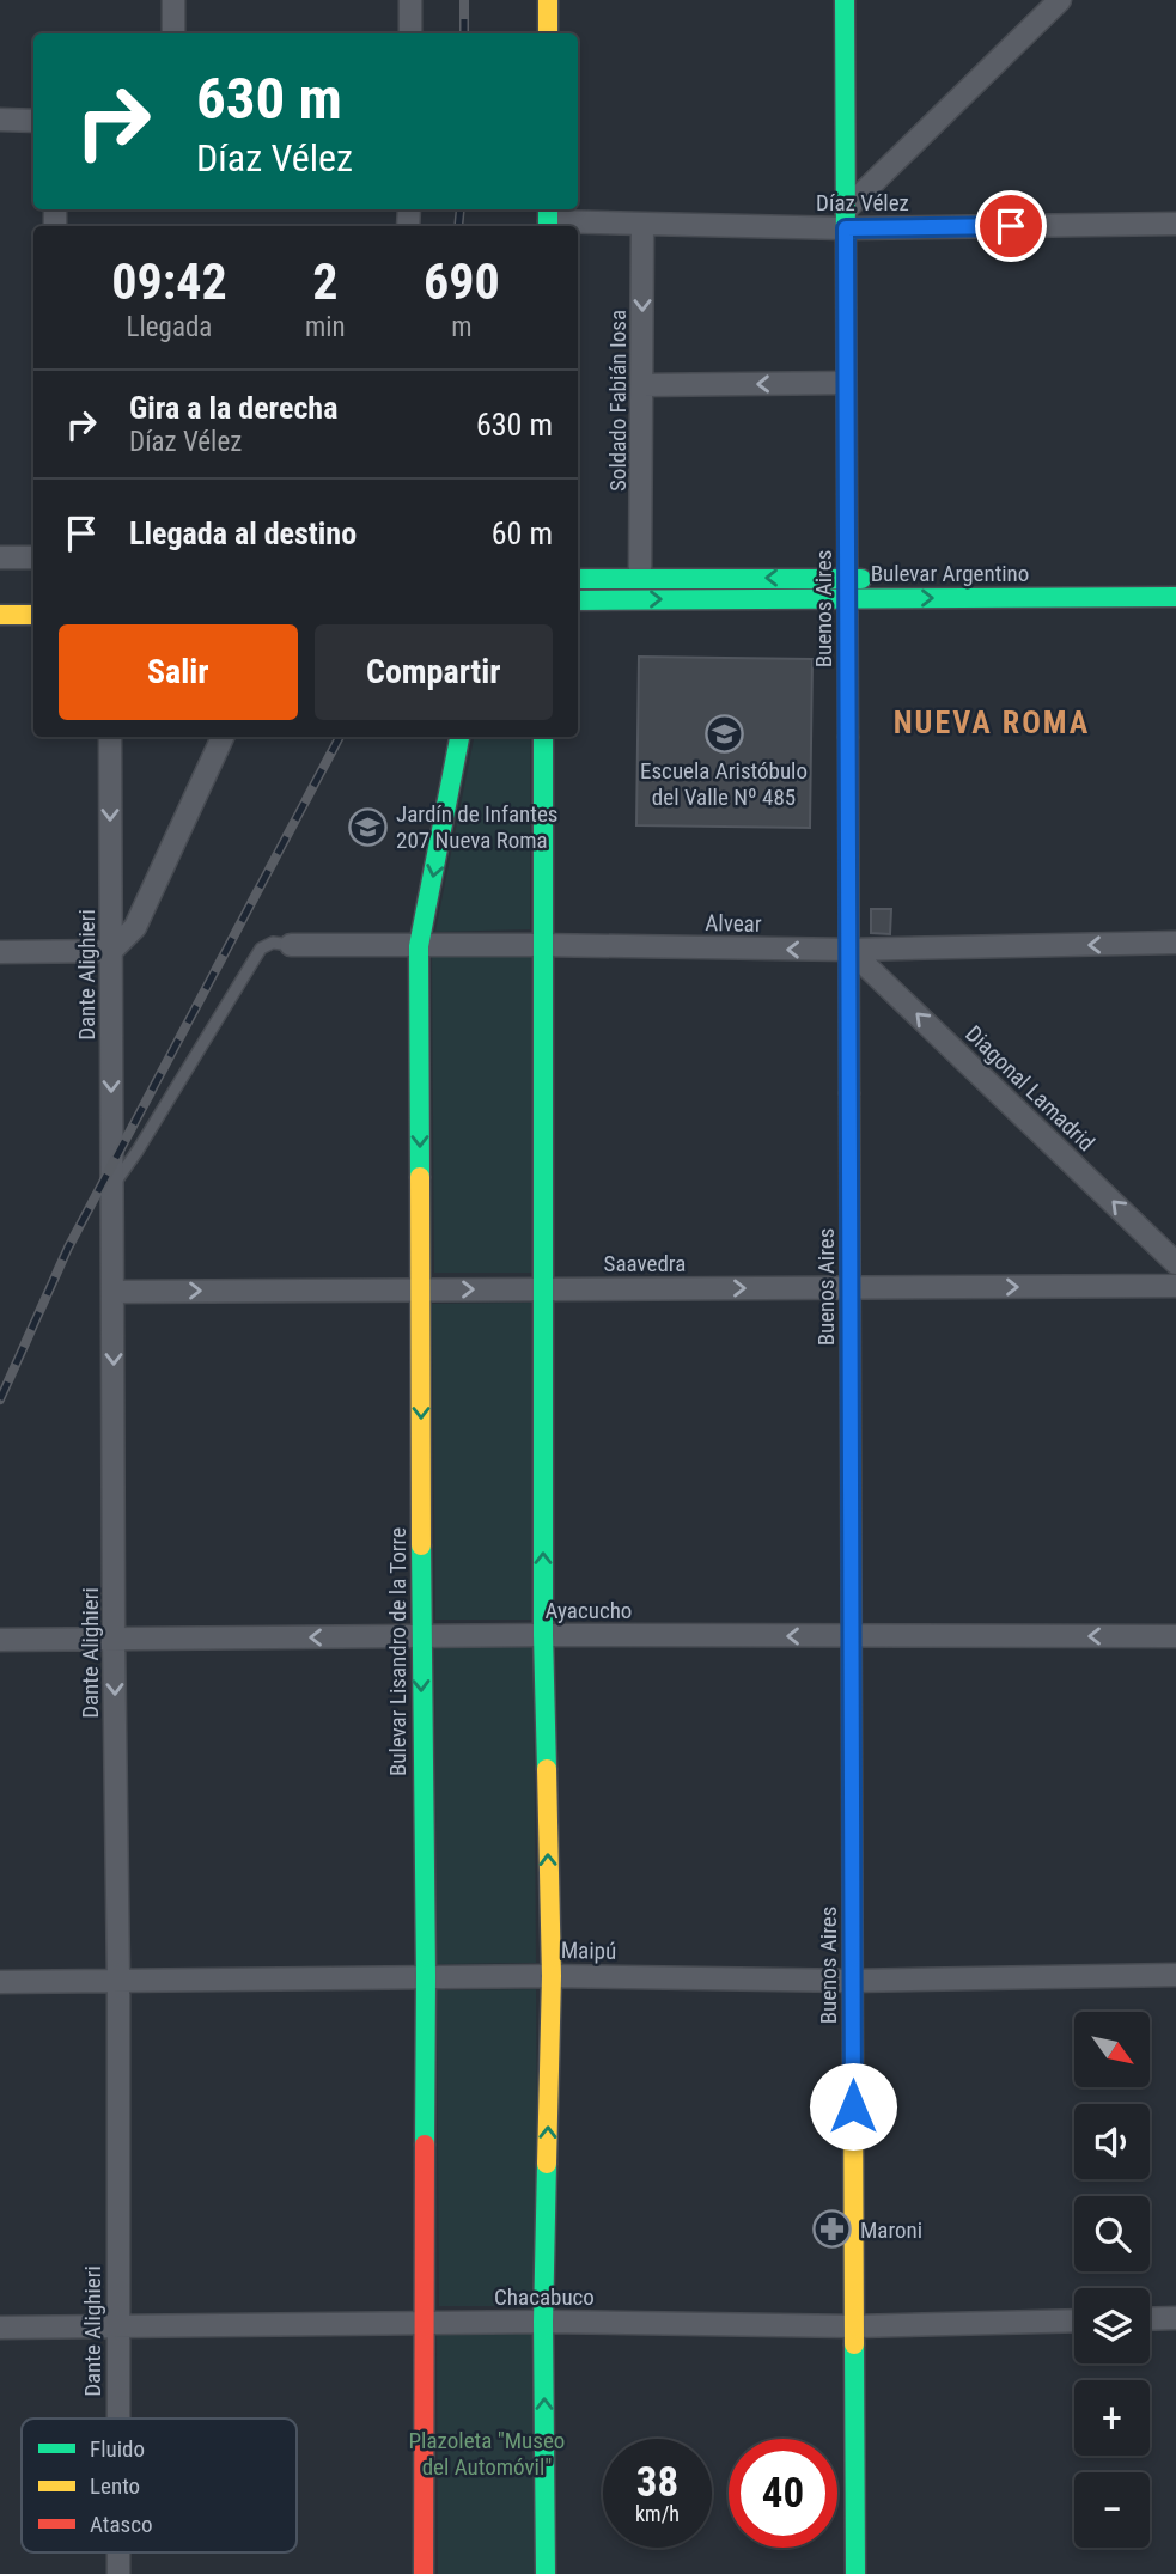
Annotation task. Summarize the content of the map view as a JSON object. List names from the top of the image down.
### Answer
{
  "streets": {
    "main road": ["Bulevar Argentino", "Buenos Aires", "Bulevar Lisandro de la Torre"],
    "street": [
      "Díaz Vélez",
      "Soldado Fabián Iosa",
      "Alvear",
      "Dante Alighieri",
      "Diagonal Lamadrid",
      "Saavedra",
      "Ayacucho",
      "Maipú",
      "Chacabuco"
    ]
  },
  "crossings": [
    ["Díaz Vélez", "Soldado Fabián Iosa"],
    ["Díaz Vélez", "Buenos Aires"],
    ["Soldado Fabián Iosa", "Bulevar Argentino"],
    ["Bulevar Argentino", "Buenos Aires"],
    ["Buenos Aires", "Alvear"],
    ["Buenos Aires", "Diagonal Lamadrid"],
    ["Buenos Aires", "Saavedra"],
    ["Buenos Aires", "Ayacucho"],
    ["Buenos Aires", "Maipú"],
    ["Buenos Aires", "Chacabuco"],
    ["Alvear", "Diagonal Lamadrid"],
    ["Alvear", "Bulevar Lisandro de la Torre"],
    ["Dante Alighieri", "Saavedra"],
    ["Dante Alighieri", "Ayacucho"],
    ["Dante Alighieri", "Maipú"],
    ["Dante Alighieri", "Chacabuco"],
    ["Saavedra", "Bulevar Lisandro de la Torre"],
    ["Ayacucho", "Bulevar Lisandro de la Torre"],
    ["Bulevar Lisandro de la Torre", "Maipú"],
    ["Bulevar Lisandro de la Torre", "Chacabuco"]
  ],
  "one_way": [
    "Soldado Fabián Iosa",
    "Alvear",
    "Dante Alighieri",
    "Diagonal Lamadrid",
    "Saavedra",
    "Ayacucho"
  ],
  "districts": ["NUEVA ROMA"],
  "parks": ["Plazoleta \"Museo del Automóvil\""],
  "places": {
    "school or university": ["Escuela Aristóbulo del Valle Nº 485", "Jardín de Infantes 207 Nueva Roma"],
    "pharmacy": ["Maroni"]
  },
  "legend": ["Fluido", "Lento", "Atasco"],
  "north": "bottom right",
  "page": {
    "turn": ["630 m", "Díaz Vélez"],
    "eta": [
      "09:42",
      "Llegada",
      "2",
      "min",
      "690",
      "m"
    ],
    "list": [
      {
        "name": "Gira a la derecha",
        "note": "Díaz Vélez",
        "value": "630 m"
      },
      {
        "name": "Llegada al destino",
        "value": "60 m"
      }
    ],
    "buttons": ["Salir", "Compartir"],
    "map_buttons": ["+", "−"],
    "speed": "38 km/h",
    "limit": "40"
  }
}
